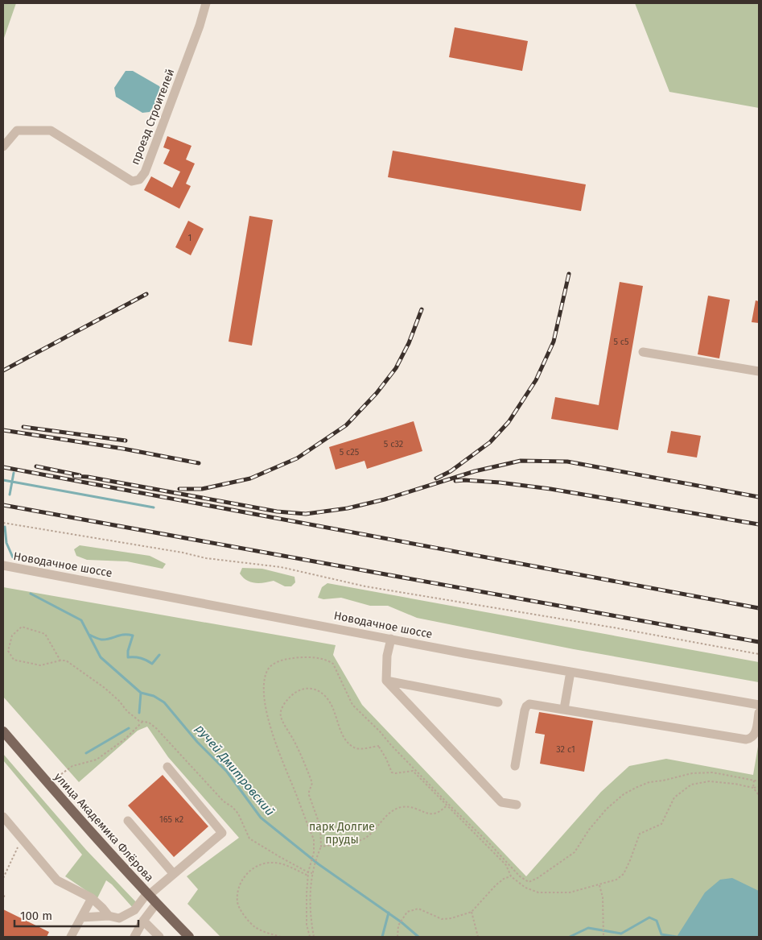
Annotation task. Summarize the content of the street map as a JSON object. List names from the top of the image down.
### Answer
{
  "streets": {
    "main road": ["улица Академика Флёрова"],
    "street": ["проезд Строителей", "Новодачное шоссе"]
  },
  "water": ["ручей Дмитровский"],
  "parks": ["парк Долгие пруды"],
  "house_numbers": [
    "1",
    "5 с5",
    "5 с32",
    "5 с25",
    "32 с1",
    "165 к2"
  ],
  "scale_bar": "100 m"
}
